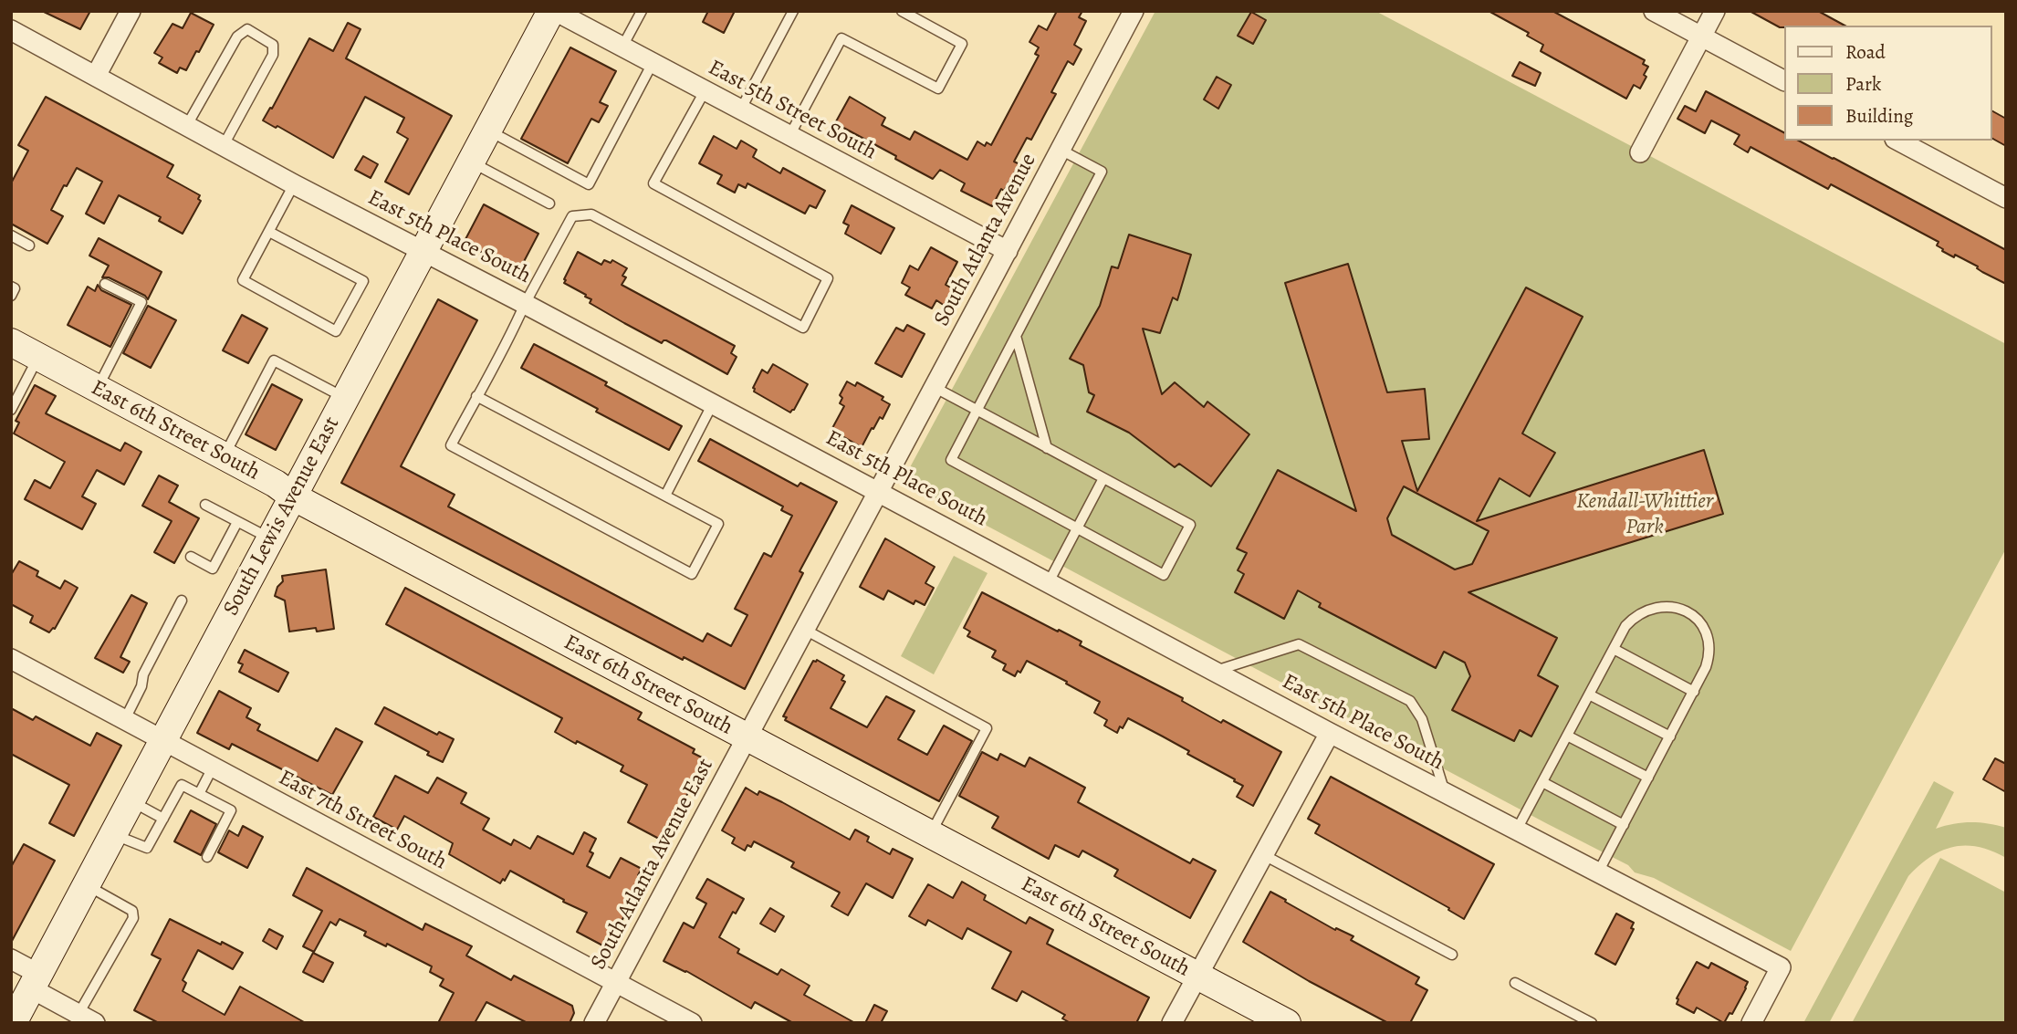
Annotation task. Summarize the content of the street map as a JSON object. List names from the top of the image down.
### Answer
{
  "streets": {
    "street": [
      "East 5th Street South",
      "East 5th Place South",
      "South Atlanta Avenue",
      "East 6th Street South",
      "South Lewis Avenue East",
      "East 7th Street South",
      "South Atlanta Avenue East"
    ]
  },
  "crossings": [
    ["East 5th Street South", "South Atlanta Avenue"],
    ["East 5th Street South", "South Lewis Avenue East"],
    ["East 5th Place South", "South Atlanta Avenue"],
    ["East 5th Place South", "South Lewis Avenue East"],
    ["East 5th Place South", "South Atlanta Avenue East"],
    ["South Atlanta Avenue", "South Atlanta Avenue East"],
    ["East 6th Street South", "South Lewis Avenue East"],
    ["East 6th Street South", "South Atlanta Avenue East"],
    ["South Lewis Avenue East", "East 7th Street South"],
    ["East 7th Street South", "South Atlanta Avenue East"]
  ],
  "parks": ["Kendall-Whittier Park"],
  "legend": ["Road", "Park", "Building"]
}
